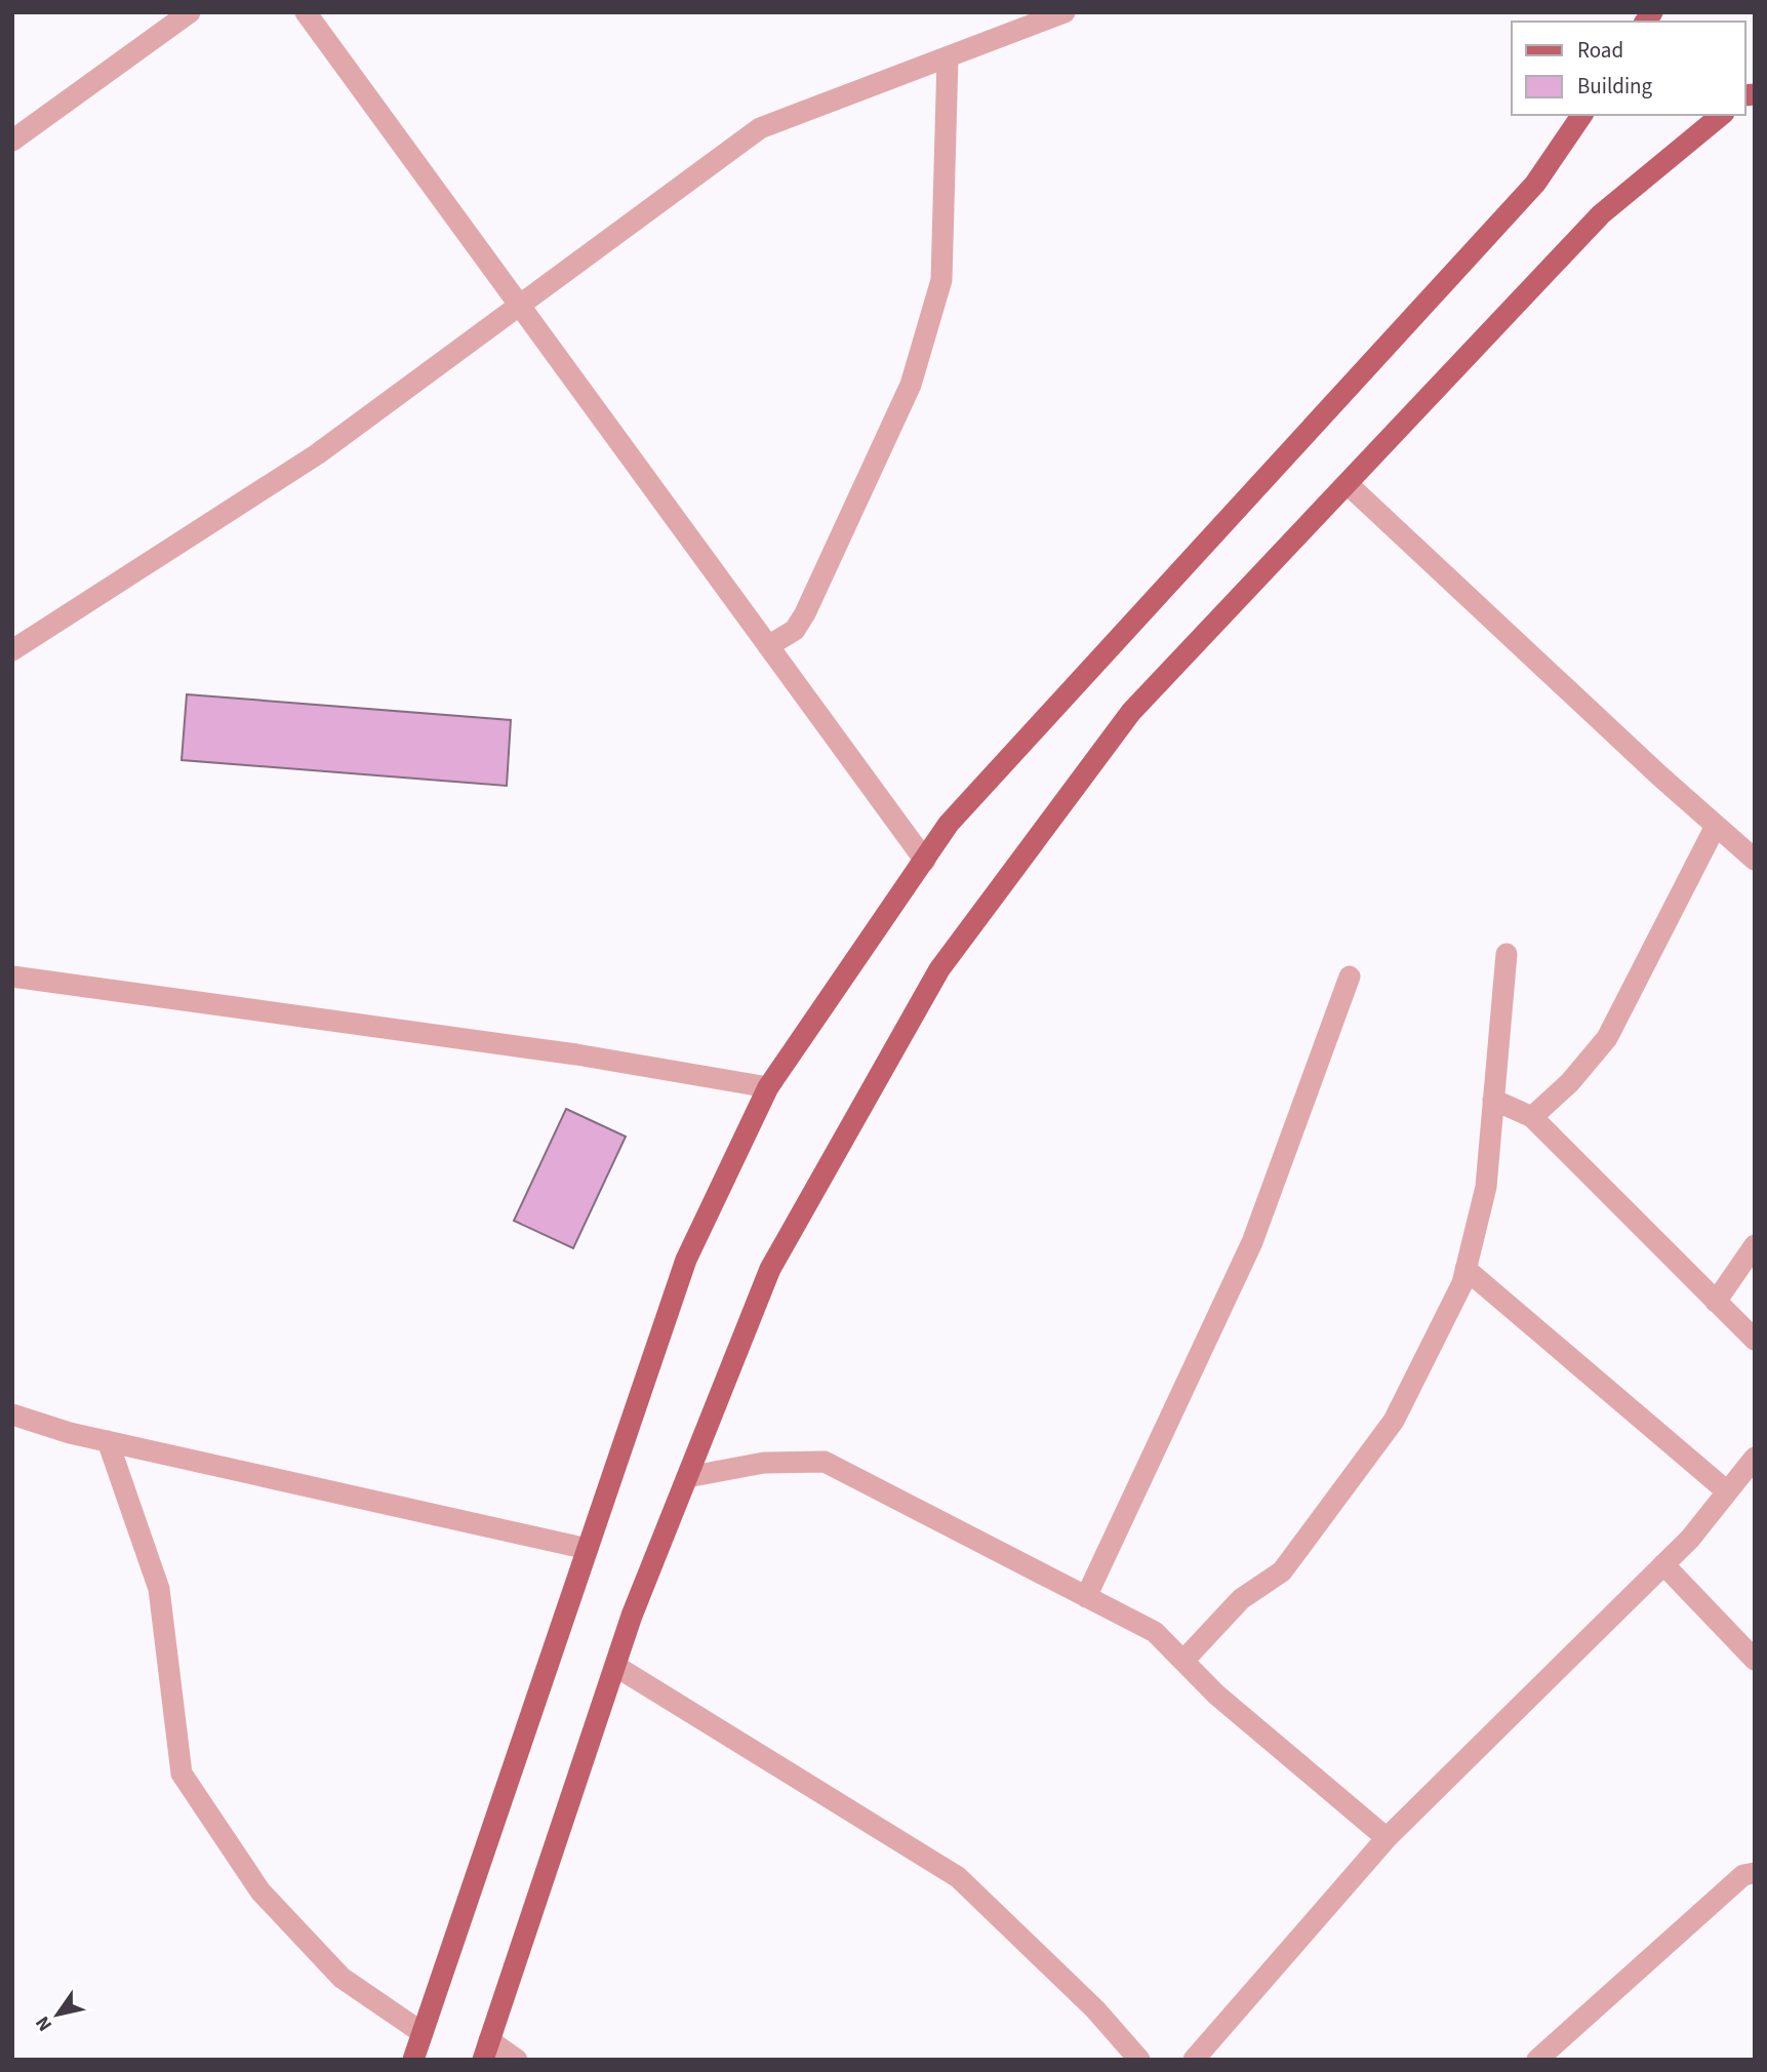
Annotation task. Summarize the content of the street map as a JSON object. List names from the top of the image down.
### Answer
{
  "legend": ["Road", "Building"],
  "north": "bottom left"
}
